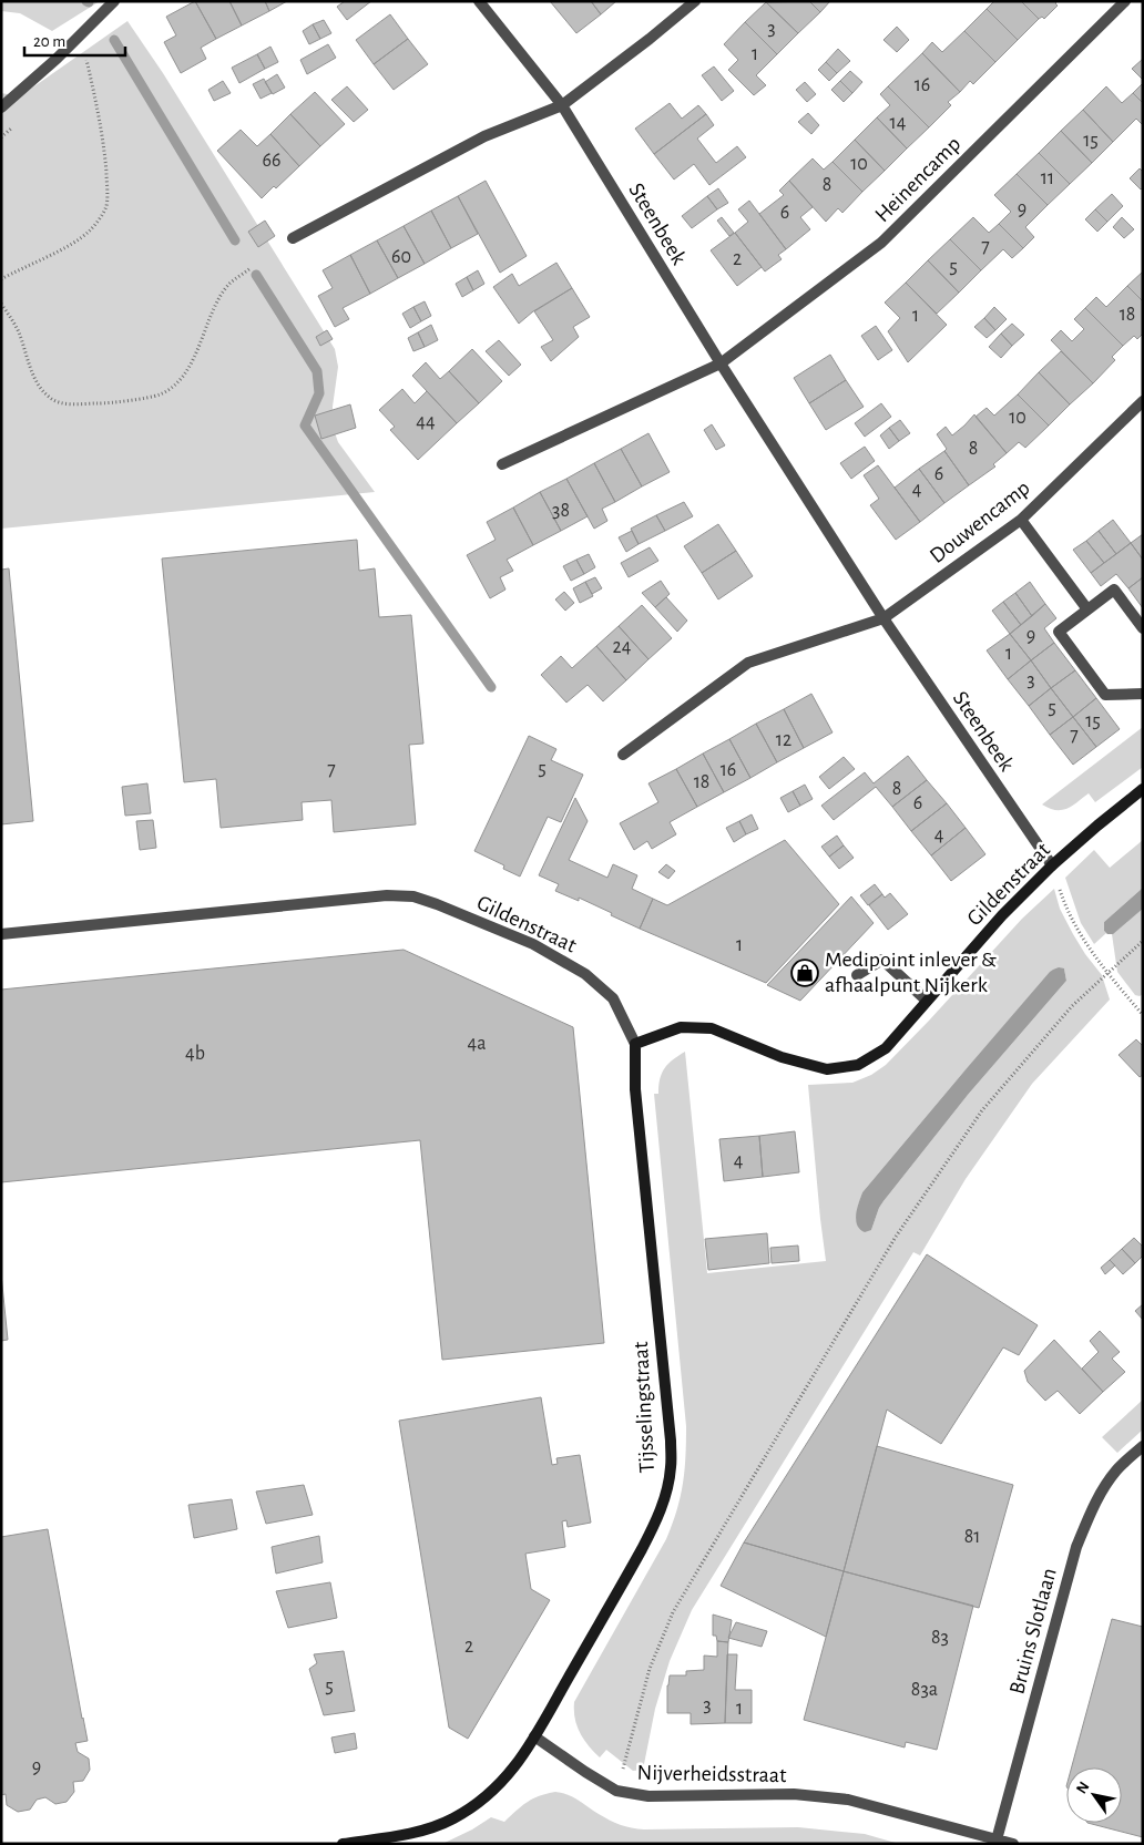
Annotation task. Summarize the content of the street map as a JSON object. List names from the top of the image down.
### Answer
{
  "streets": {
    "street": [
      "Heinencamp",
      "Steenbeek",
      "Douwencamp",
      "Gildenstraat",
      "Tijsselingstraat",
      "Bruins Slotlaan",
      "Nijverheidsstraat"
    ]
  },
  "crossings": [
    ["Heinencamp", "Steenbeek"],
    ["Steenbeek", "Douwencamp"],
    ["Steenbeek", "Gildenstraat"],
    ["Gildenstraat", "Tijsselingstraat"],
    ["Tijsselingstraat", "Nijverheidsstraat"],
    ["Bruins Slotlaan", "Nijverheidsstraat"]
  ],
  "places": {
    "shop": ["Medipoint inlever & afhaalpunt Nijkerk"]
  },
  "house_numbers": [
    "3",
    "1",
    "16",
    "14",
    "15",
    "66",
    "10",
    "11",
    "8",
    "9",
    "6",
    "7",
    "60",
    "2",
    "5",
    "18",
    "1",
    "10",
    "44",
    "8",
    "6",
    "4",
    "38",
    "9",
    "24",
    "1",
    "3",
    "5",
    "15",
    "7",
    "12",
    "5",
    "7",
    "16",
    "18",
    "8",
    "6",
    "4",
    "1",
    "4a",
    "4b",
    "4",
    "81",
    "83",
    "2",
    "5",
    "83a",
    "3",
    "1",
    "9"
  ],
  "scale_bar": "20 m",
  "north": "top left"
}
